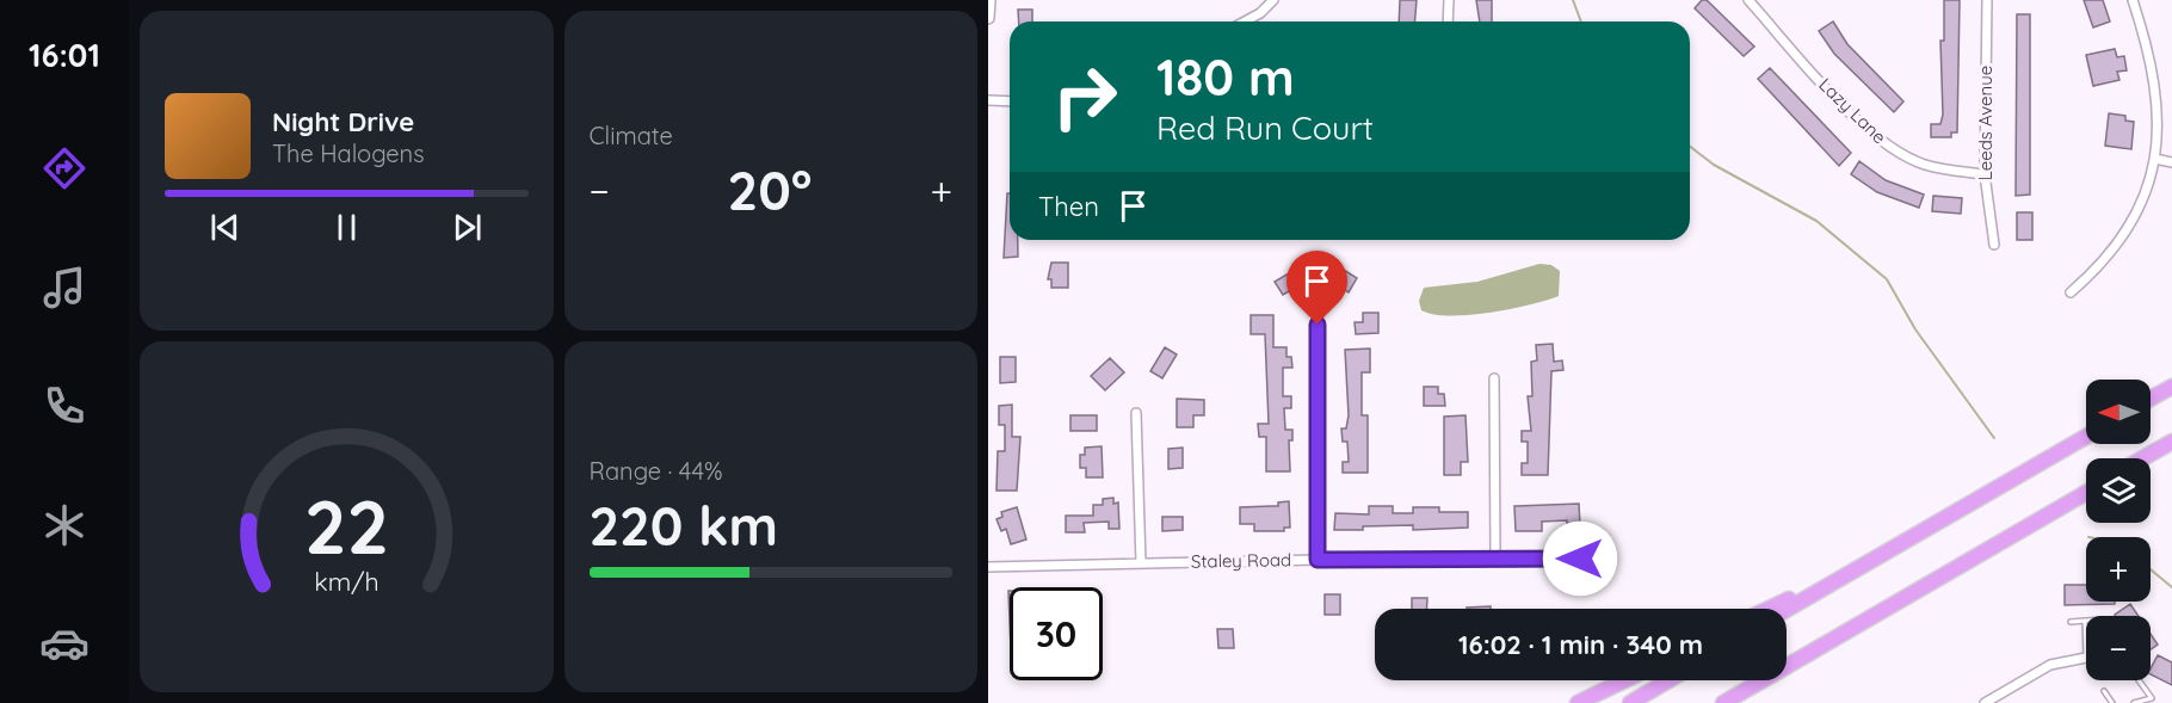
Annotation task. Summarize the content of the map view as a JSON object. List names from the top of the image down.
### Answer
{
  "streets": {
    "street": ["Lazy Lane", "Leeds Avenue", "Staley Road"]
  },
  "crossings": [
    ["Lazy Lane", "Leeds Avenue"]
  ],
  "north": "left",
  "page": {
    "tabs": "16:01",
    "tile": [
      "Climate",
      ["Range · 44%", "220 km"]
    ],
    "turn": ["180 m", "Red Run Court"],
    "song": ["Night Drive", "The Halogens"],
    "heat": ["−", "20°", "+"],
    "then": "Then",
    "map_buttons": ["+", "−"],
    "limit": "30",
    "trip": "16:02 · 1 min · 340 m",
    "gauge": ["22", "km/h"]
  }
}
